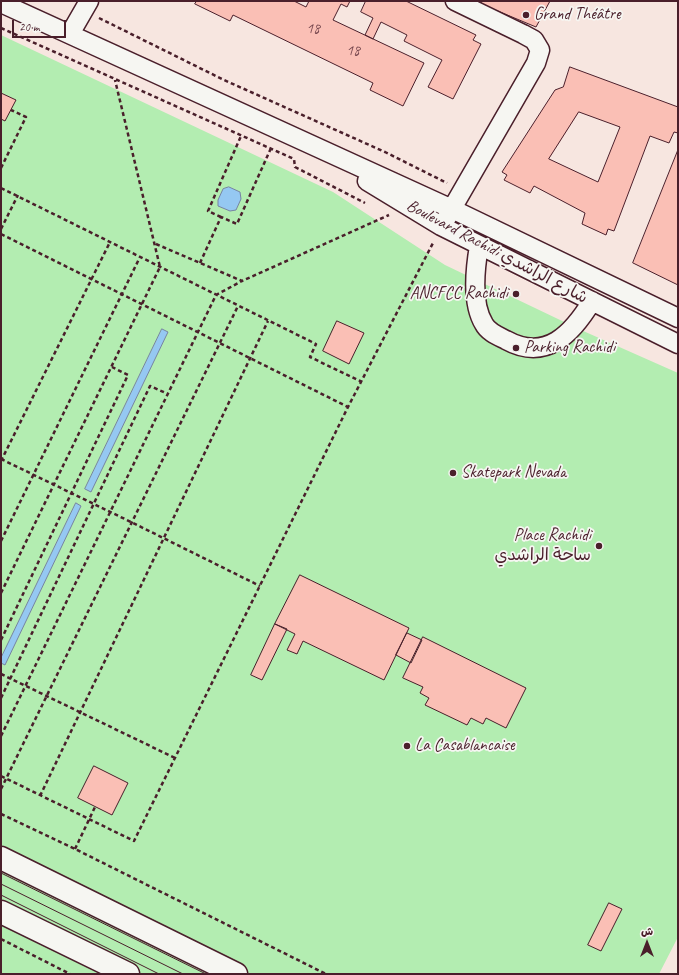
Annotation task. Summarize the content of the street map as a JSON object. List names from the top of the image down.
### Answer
{
  "streets": {
    "street": ["Boulevard Rachidi شارع الراشدي"]
  },
  "places": [
    "Grand Théâtre",
    "ANCFCC Rachidi",
    "Parking Rachidi",
    "Skatepark Nevada",
    "Place Rachidi ساحة الراشدي",
    "La Casablancaise"
  ],
  "house_numbers": ["18", "18"],
  "scale_bar": "20 m",
  "north": "top"
}
